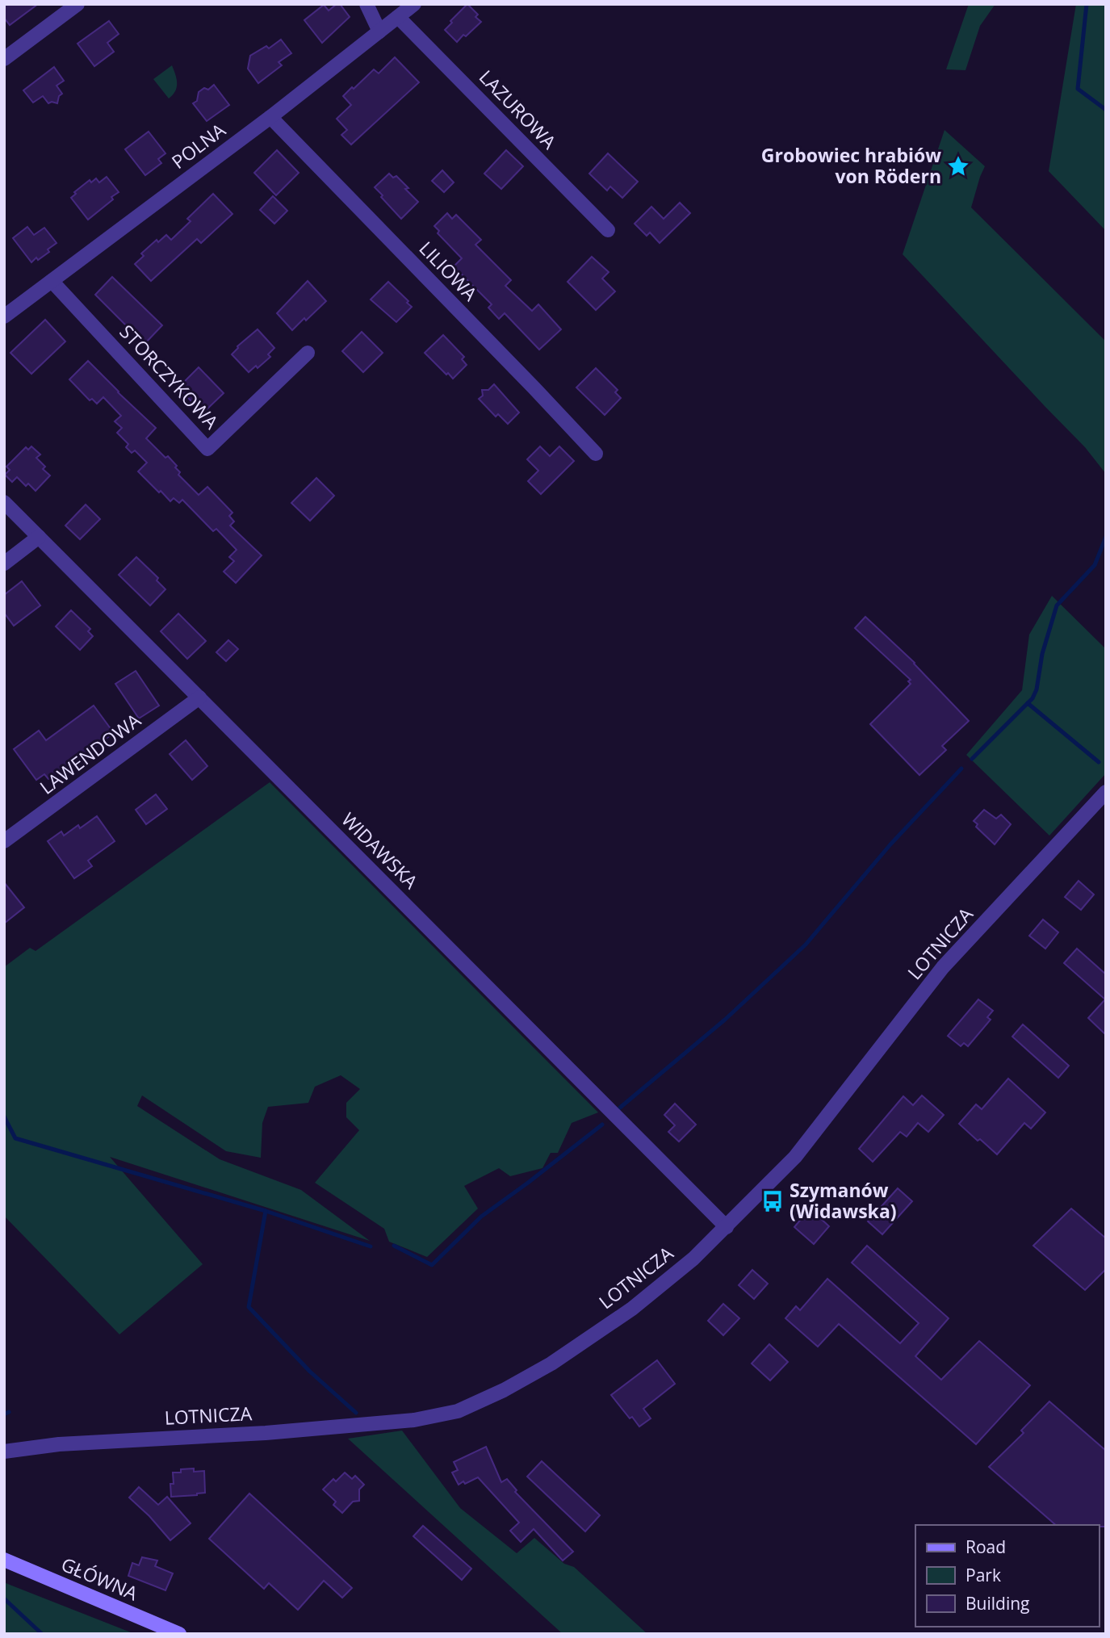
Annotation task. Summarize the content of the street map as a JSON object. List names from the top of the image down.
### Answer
{
  "streets": {
    "main road": ["GŁÓWNA"],
    "street": [
      "LAZUROWA",
      "POLNA",
      "LILIOWA",
      "STORCZYKOWA",
      "LAWENDOWA",
      "WIDAWSKA",
      "LOTNICZA"
    ]
  },
  "crossings": [
    ["LAZUROWA", "POLNA"],
    ["POLNA", "LILIOWA"],
    ["POLNA", "STORCZYKOWA"],
    ["LAWENDOWA", "WIDAWSKA"],
    ["WIDAWSKA", "LOTNICZA"]
  ],
  "places": {
    "place": ["Grobowiec hrabiów von Rödern"],
    "bus stop": ["Szymanów (Widawska)"]
  },
  "legend": ["Road", "Park", "Building"]
}
